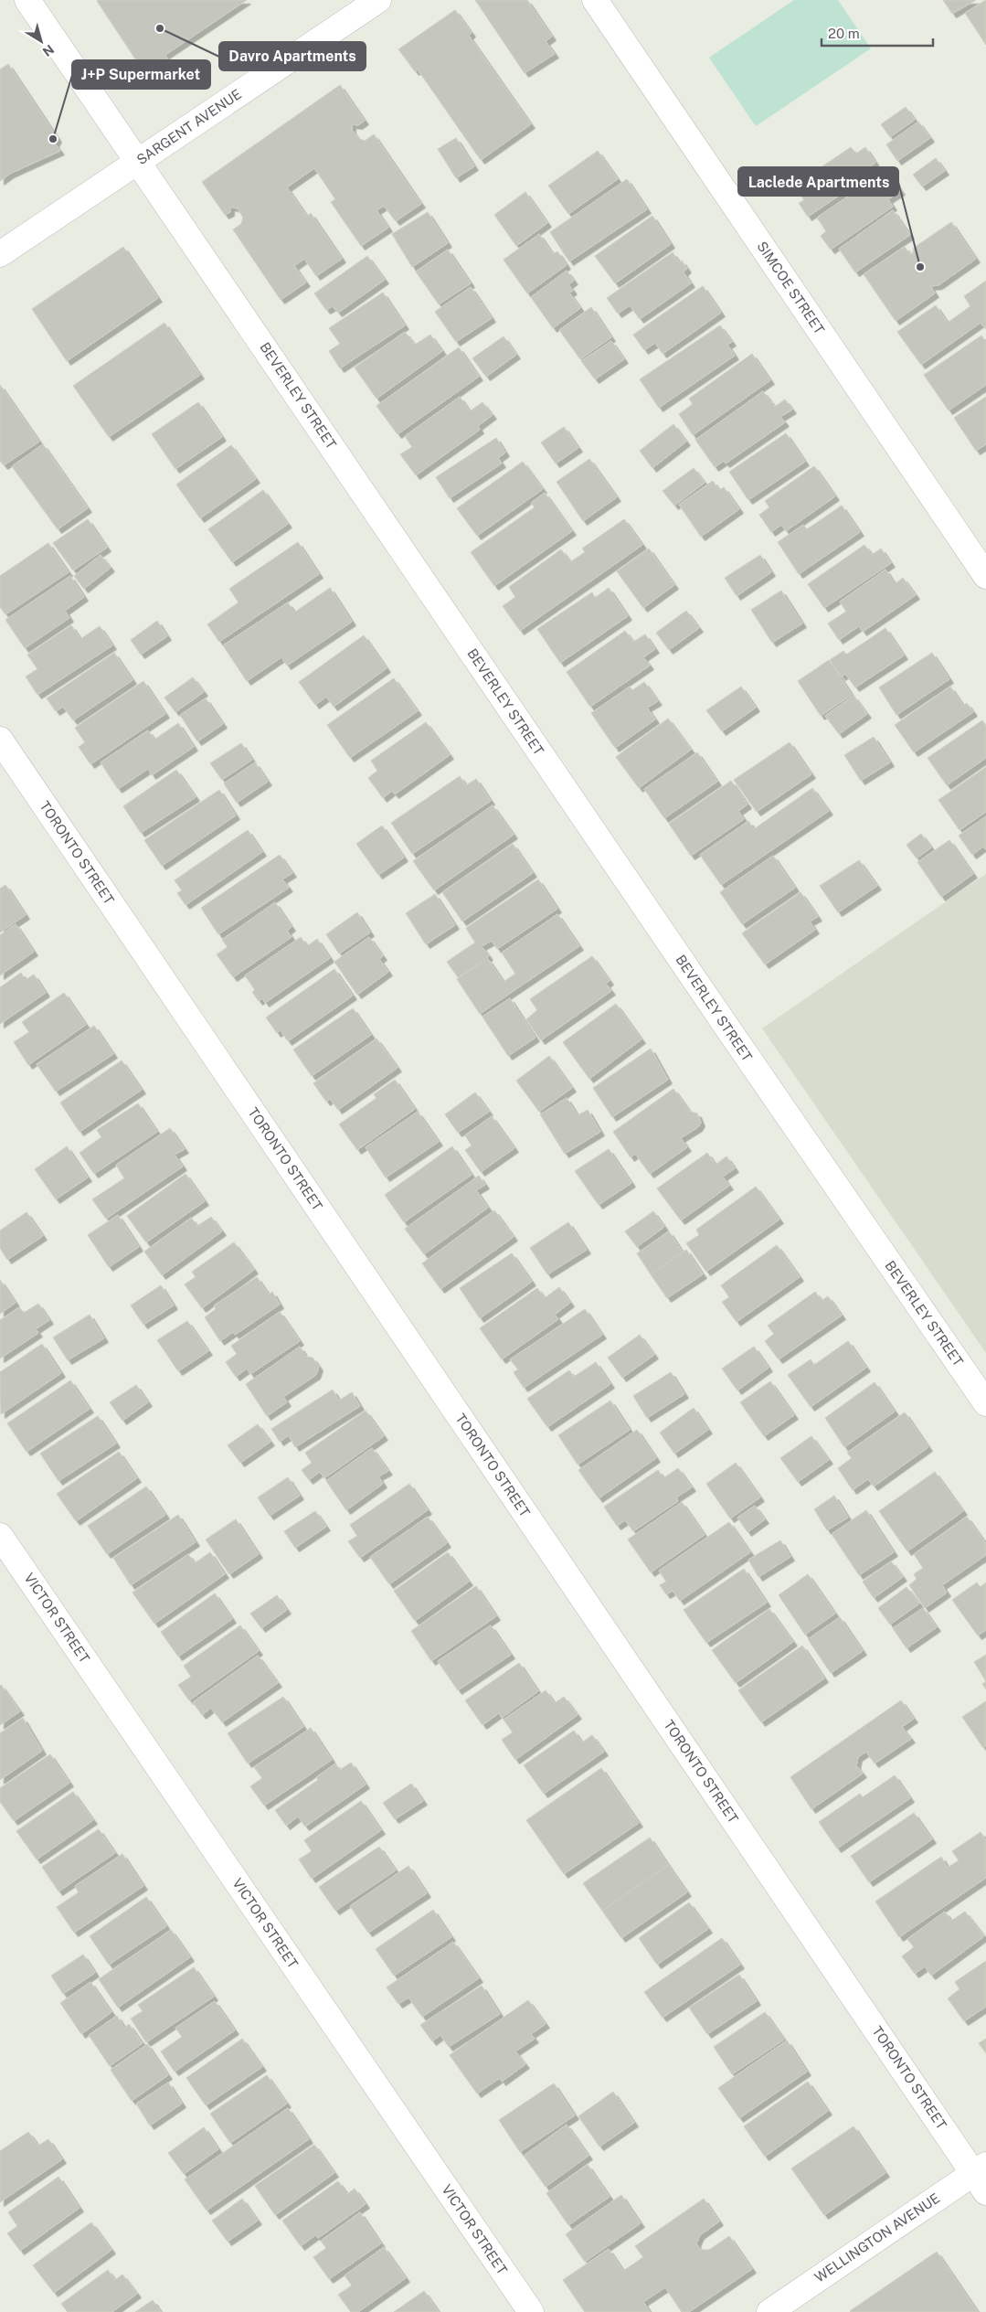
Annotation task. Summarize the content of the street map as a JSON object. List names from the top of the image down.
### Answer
{
  "streets": {
    "street": [
      "SARGENT AVENUE",
      "SIMCOE STREET",
      "BEVERLEY STREET",
      "TORONTO STREET",
      "VICTOR STREET",
      "WELLINGTON AVENUE"
    ]
  },
  "crossings": [
    ["SARGENT AVENUE", "BEVERLEY STREET"],
    ["TORONTO STREET", "WELLINGTON AVENUE"]
  ],
  "places": ["Davro Apartments", "J+P Supermarket", "Laclede Apartments"],
  "scale_bar": "20 m",
  "north": "bottom right"
}
